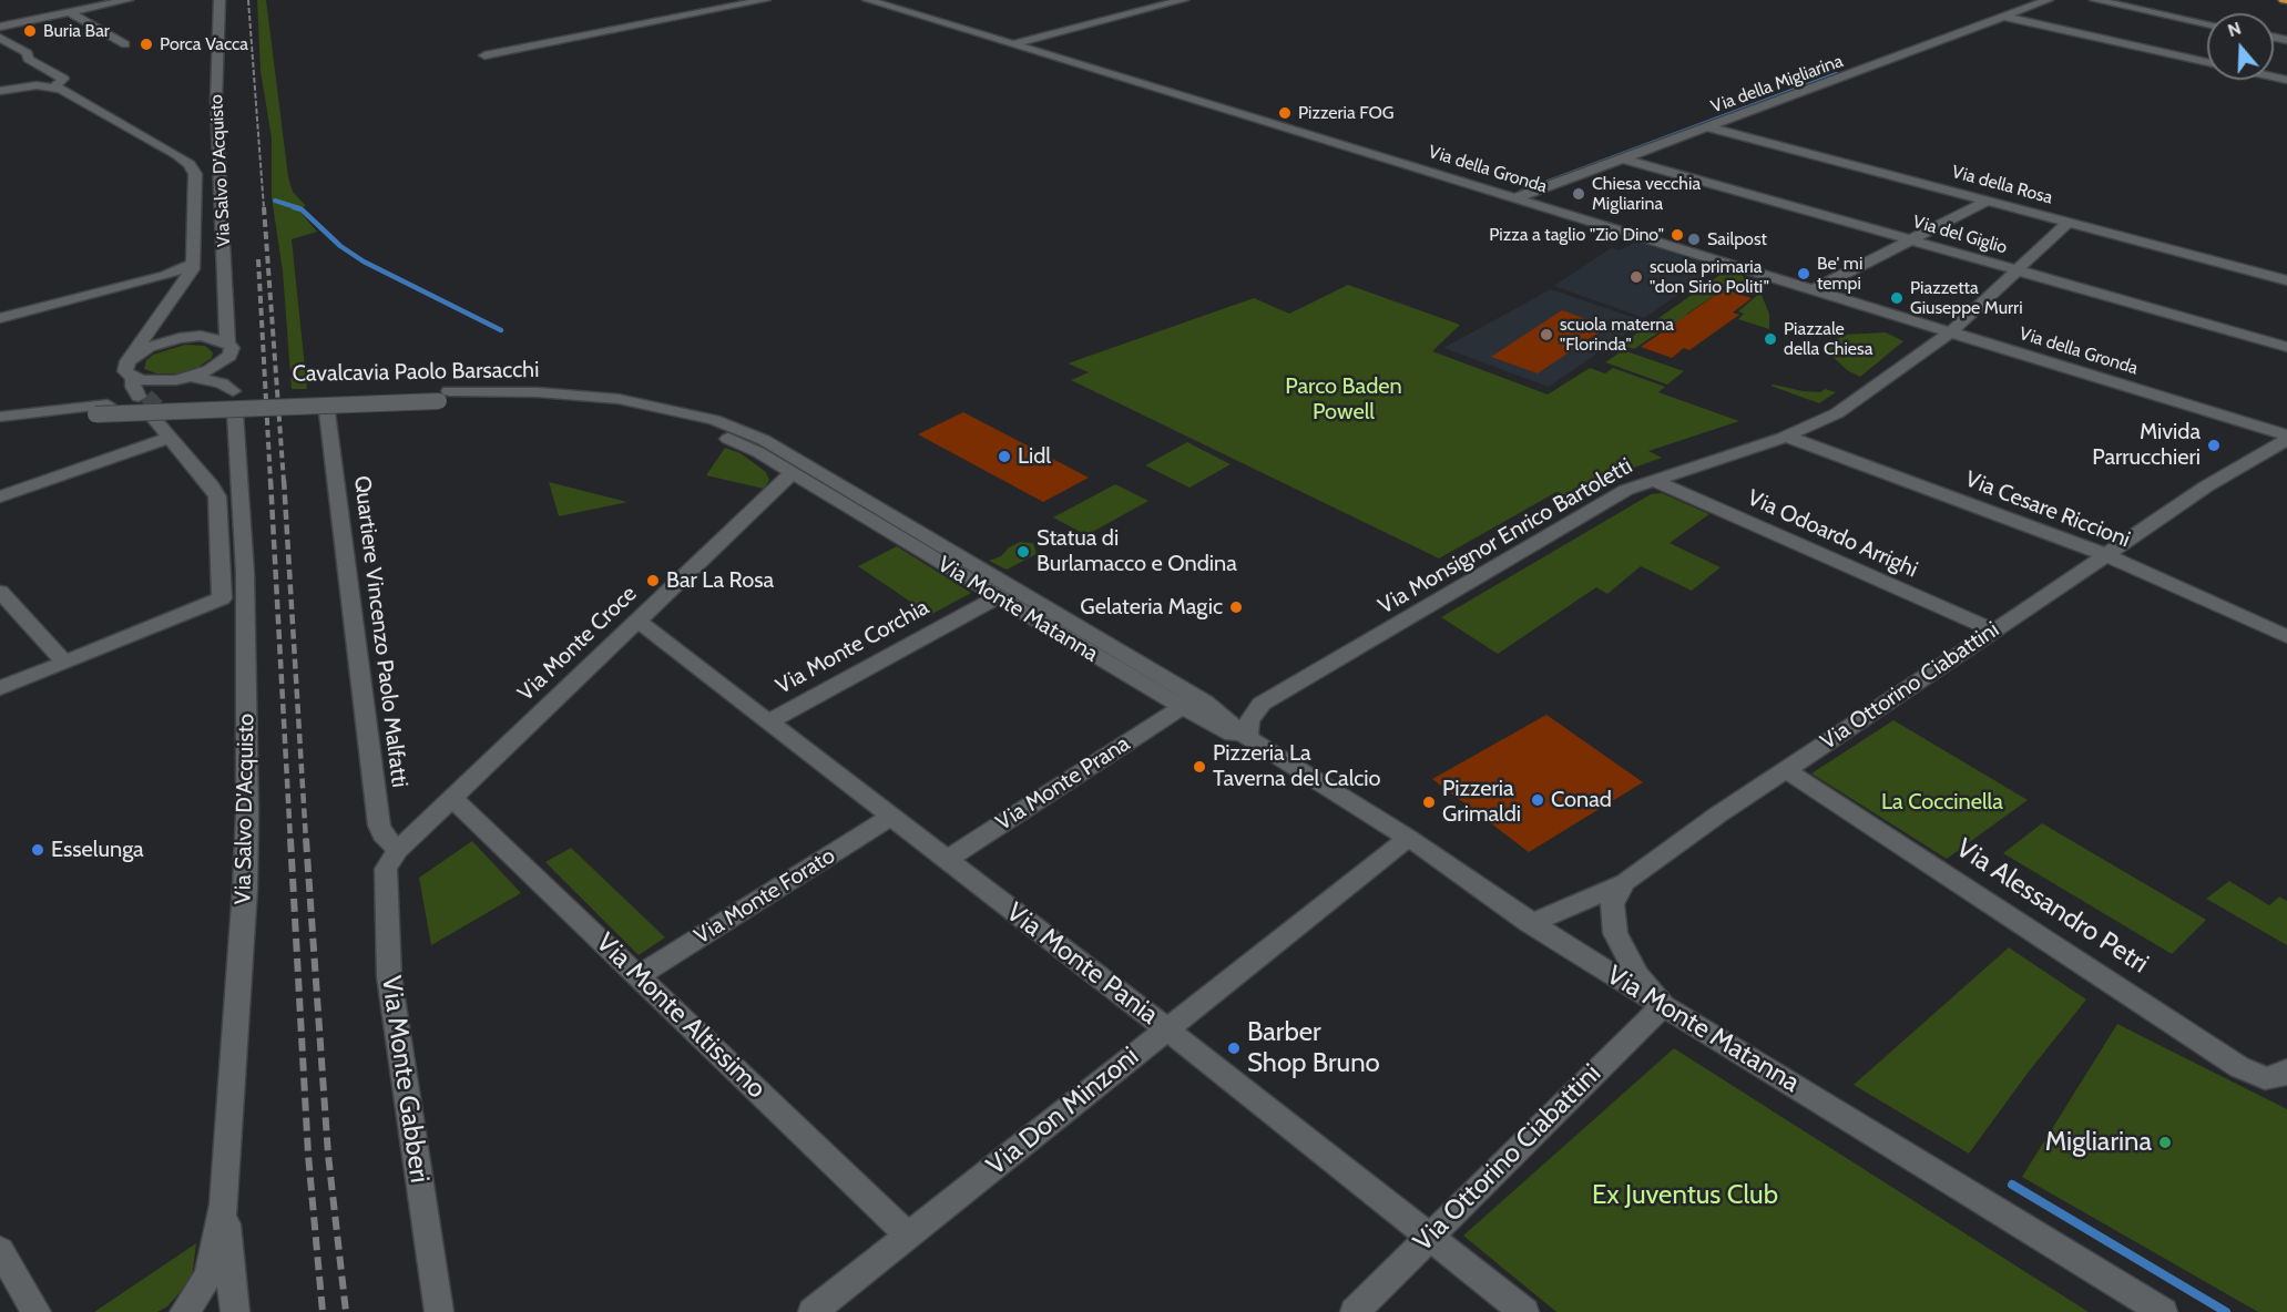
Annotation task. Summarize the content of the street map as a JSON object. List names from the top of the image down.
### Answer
{
  "streets": {
    "street": [
      "Via della Migliarina",
      "Via della Gronda",
      "Via Salvo D'Acquisto",
      "Via della Rosa",
      "Via del Giglio",
      "Cavalcavia Paolo Barsacchi",
      "Via Cesare Riccioni",
      "Via Odoardo Arrighi",
      "Via Monsignor Enrico Bartoletti",
      "Via Monte Matanna",
      "Quartiere Vincenzo Paolo Malfatti",
      "Via Monte Croce",
      "Via Monte Corchia",
      "Via Ottorino Ciabattini",
      "Via Monte Prana",
      "Via Monte Forato",
      "Via Alessandro Petri",
      "Via Monte Pania",
      "Via Monte Altissimo",
      "Via Monte Gabberi",
      "Via Don Minzoni"
    ]
  },
  "crossings": [
    ["Via della Migliarina", "Via della Gronda"],
    ["Via della Migliarina", "Via della Rosa"],
    ["Via della Migliarina", "Via del Giglio"],
    ["Via della Gronda", "Via Monsignor Enrico Bartoletti"],
    ["Via della Gronda", "Via Ottorino Ciabattini"],
    ["Via della Rosa", "Via Monsignor Enrico Bartoletti"],
    ["Via del Giglio", "Via Monsignor Enrico Bartoletti"],
    ["Cavalcavia Paolo Barsacchi", "Via Monte Matanna"],
    ["Cavalcavia Paolo Barsacchi", "Via Monte Croce"],
    ["Via Cesare Riccioni", "Via Monsignor Enrico Bartoletti"],
    ["Via Cesare Riccioni", "Via Ottorino Ciabattini"],
    ["Via Odoardo Arrighi", "Via Monsignor Enrico Bartoletti"],
    ["Via Odoardo Arrighi", "Via Ottorino Ciabattini"],
    ["Via Monte Matanna", "Via Monte Croce"],
    ["Via Monte Matanna", "Via Monte Corchia"],
    ["Via Monte Matanna", "Via Ottorino Ciabattini"],
    ["Via Monte Matanna", "Via Monte Prana"],
    ["Via Monte Matanna", "Via Don Minzoni"],
    ["Quartiere Vincenzo Paolo Malfatti", "Via Monte Croce"],
    ["Quartiere Vincenzo Paolo Malfatti", "Via Monte Gabberi"],
    ["Via Monte Croce", "Via Monte Pania"],
    ["Via Monte Croce", "Via Monte Altissimo"],
    ["Via Monte Croce", "Via Monte Gabberi"],
    ["Via Monte Corchia", "Via Monte Pania"],
    ["Via Ottorino Ciabattini", "Via Alessandro Petri"],
    ["Via Ottorino Ciabattini", "Via Monte Pania"],
    ["Via Monte Prana", "Via Monte Pania"],
    ["Via Monte Forato", "Via Monte Pania"],
    ["Via Monte Forato", "Via Monte Altissimo"],
    ["Via Monte Pania", "Via Don Minzoni"],
    ["Via Monte Altissimo", "Via Don Minzoni"]
  ],
  "parks": ["Parco Baden Powell", "La Coccinella", "Ex Juventus Club"],
  "places": [
    "Buria Bar",
    "Porca Vacca",
    "Pizzeria FOG",
    "Chiesa vecchia Migliarina",
    "Pizza a taglio \"Zio Dino\"",
    "Sailpost",
    "Be' mi tempi",
    "scuola primaria \"don Sirio Politi\"",
    "Piazzetta Giuseppe Murri",
    "scuola materna \"Florinda\"",
    "Piazzale della Chiesa",
    "Mivida Parrucchieri",
    "Lidl",
    "Statua di Burlamacco e Ondina",
    "Bar La Rosa",
    "Gelateria Magic",
    "Pizzeria La Taverna del Calcio",
    "Conad",
    "Pizzeria Grimaldi",
    "Esselunga",
    "Barber Shop Bruno",
    "Migliarina"
  ],
  "north": "top"
}
